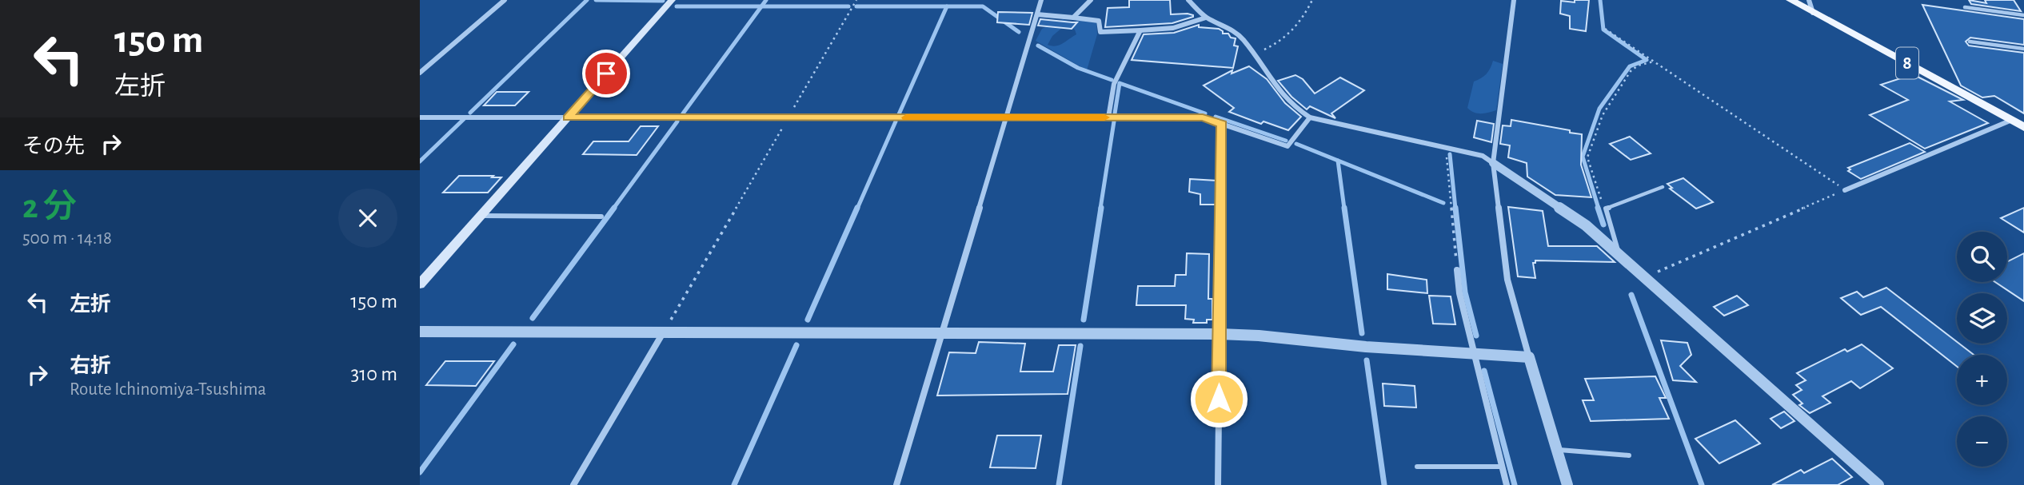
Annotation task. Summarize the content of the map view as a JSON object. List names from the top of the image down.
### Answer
{
  "streets": {
    "main road": ["8"]
  },
  "page": {
    "turn": ["150 m", "左折"],
    "then": "その先",
    "heading": ["2 分", "500 m · 14:18"],
    "map_buttons": ["+", "−"],
    "list": [
      {
        "name": "左折",
        "value": "150 m"
      },
      {
        "name": "右折",
        "note": "Route Ichinomiya-Tsushima",
        "value": "310 m"
      }
    ]
  }
}
